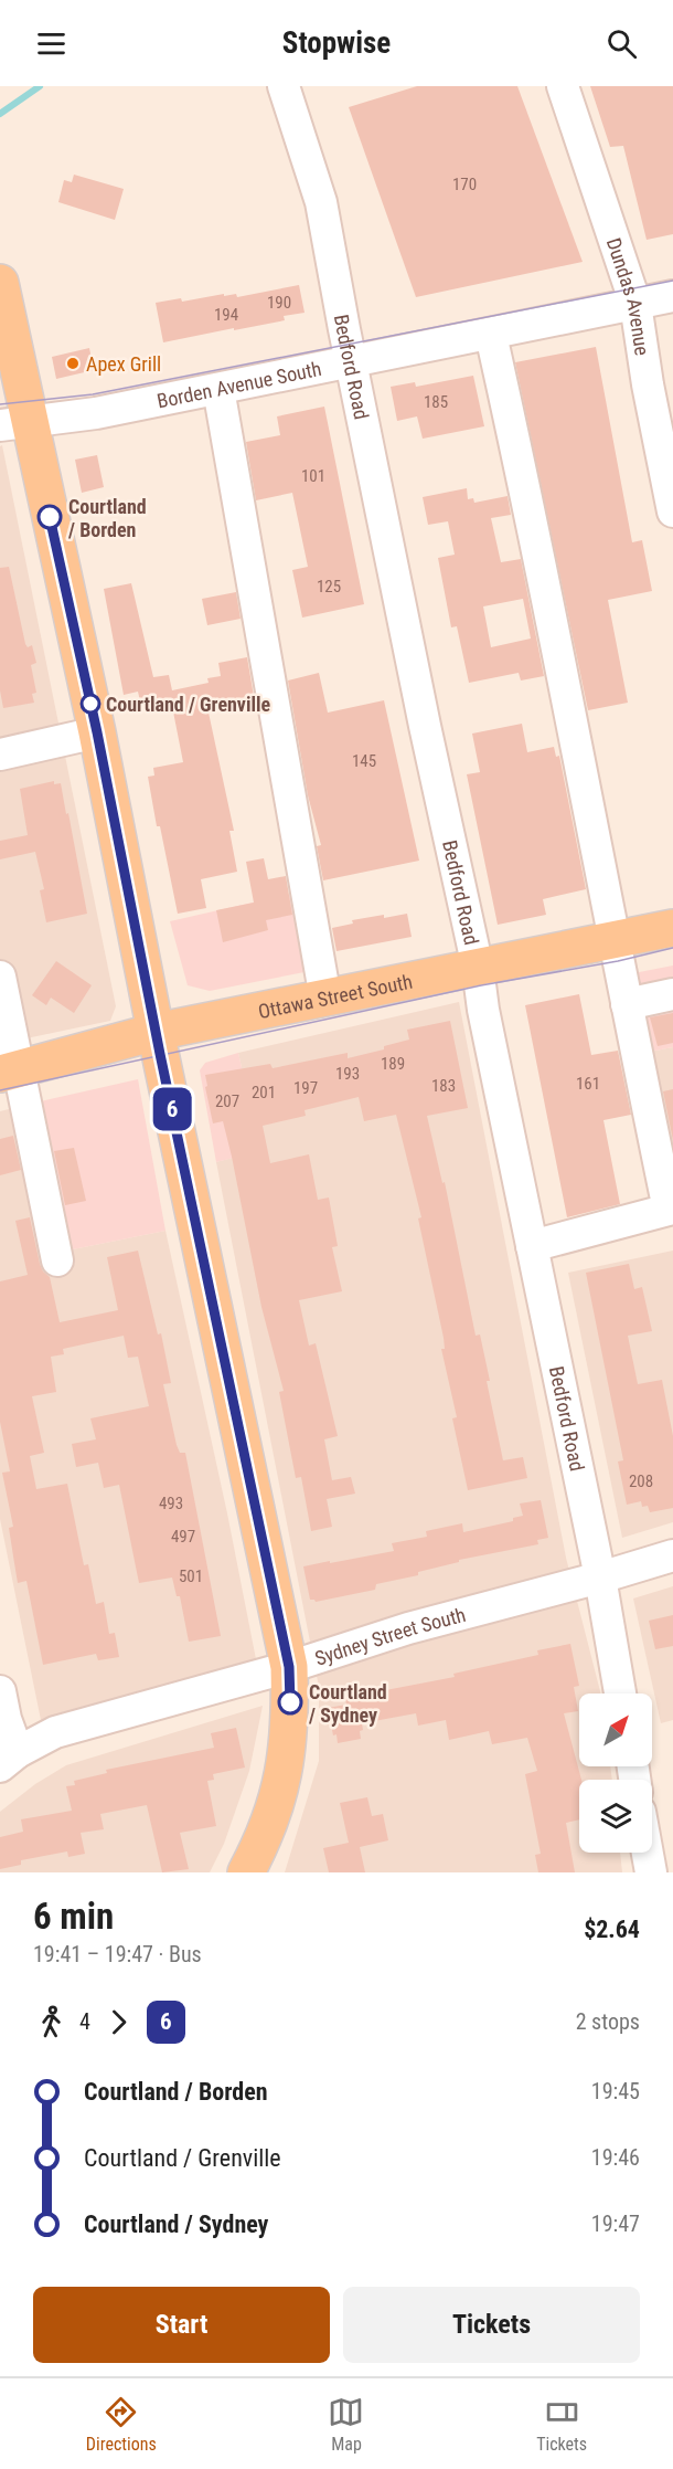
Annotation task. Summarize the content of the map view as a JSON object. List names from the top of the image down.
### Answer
{
  "streets": {
    "main road": ["Ottawa Street South"],
    "street": [
      "Dundas Avenue",
      "Bedford Road",
      "Borden Avenue South",
      "Sydney Street South"
    ]
  },
  "crossings": [
    ["Dundas Avenue", "Borden Avenue South"],
    ["Bedford Road", "Borden Avenue South"],
    ["Bedford Road", "Ottawa Street South"],
    ["Bedford Road", "Sydney Street South"]
  ],
  "places": [
    "Apex Grill",
    "Courtland / Borden",
    "Courtland / Grenville",
    "Courtland / Sydney"
  ],
  "lines": ["bus line 6"],
  "house_numbers": [
    "170",
    "190",
    "194",
    "185",
    "101",
    "125",
    "145",
    "189",
    "193",
    "161",
    "183",
    "197",
    "201",
    "207",
    "208",
    "493",
    "497",
    "501"
  ],
  "north": "top right",
  "page": {
    "header": "Stopwise",
    "on_map": "6",
    "heading": ["6 min", "19:41 – 19:47 · Bus", "$2.64"],
    "legs": ["4", "6", "2 stops"],
    "list": [
      {
        "name": "Courtland / Borden",
        "value": "19:45"
      },
      {
        "name": "Courtland / Grenville",
        "value": "19:46"
      },
      {
        "name": "Courtland / Sydney",
        "value": "19:47"
      }
    ],
    "buttons": ["Start", "Tickets"],
    "tabs": ["Directions", "Map", "Tickets"]
  }
}
